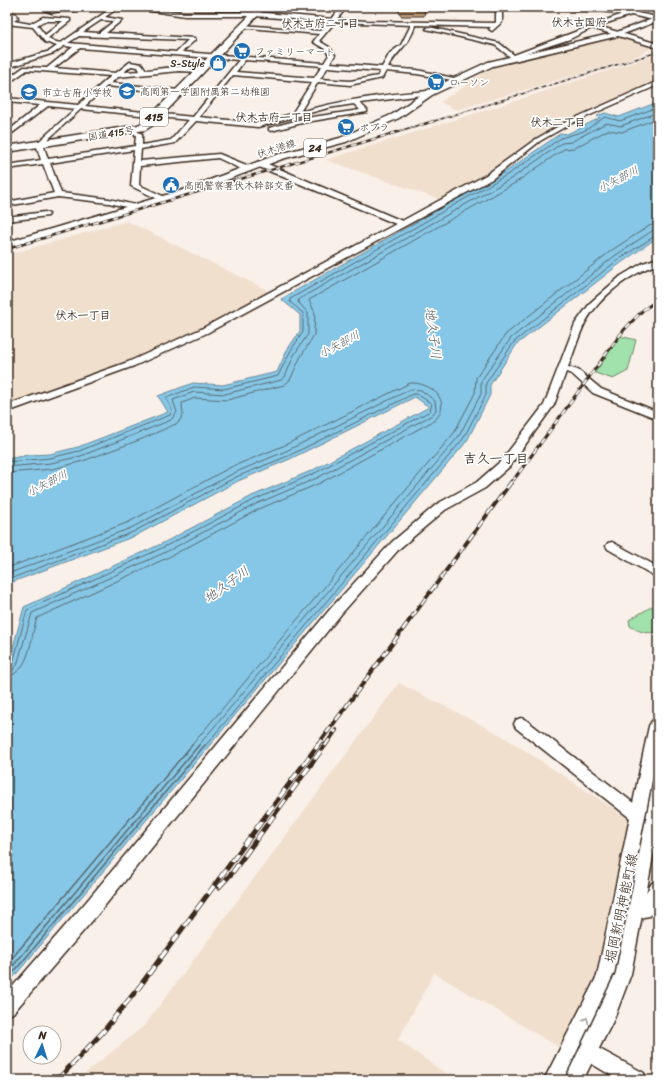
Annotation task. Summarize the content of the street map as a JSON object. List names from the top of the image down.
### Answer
{
  "streets": {
    "highway": ["415", "国道415号"],
    "main road": ["伏木港線", "24", "堀岡新明神能町線"]
  },
  "districts": [
    "伏木古国府",
    "伏木古府二丁目",
    "伏木古府一丁目",
    "伏木二丁目",
    "伏木一丁目",
    "吉久一丁目"
  ],
  "water": ["小矢部川", "地久子川"],
  "places": {
    "supermarket": ["ファミリーマート", "ローソン", "ポプラ"],
    "shop": ["S-Style"],
    "school or university": ["高岡第一学園附属第二幼稚園", "市立古府小学校"],
    "public building": ["高岡警察署伏木幹部交番"]
  },
  "north": "top"
}
